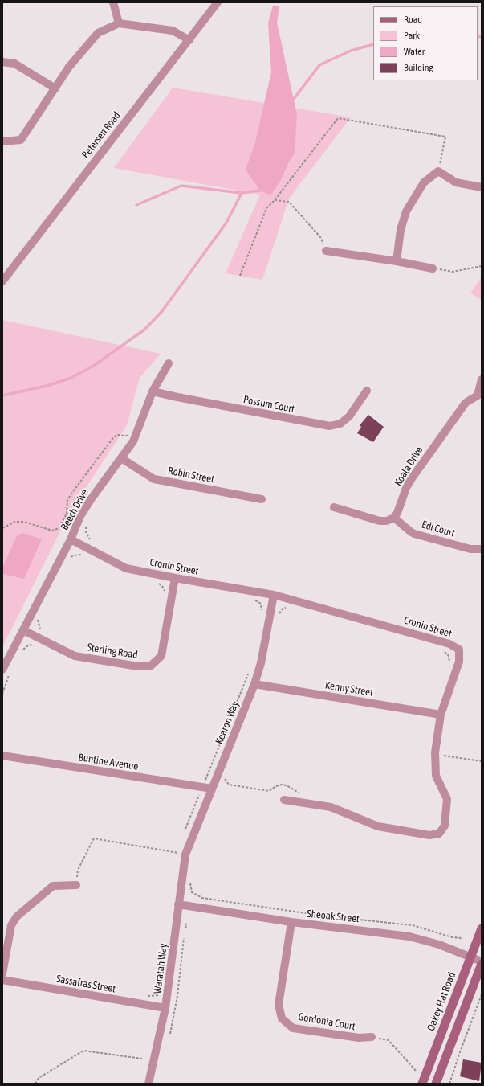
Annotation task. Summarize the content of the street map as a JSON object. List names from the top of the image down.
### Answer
{
  "streets": {
    "main road": ["Oakey Flat Road"],
    "street": [
      "Petersen Road",
      "Possum Court",
      "Koala Drive",
      "Robin Street",
      "Beech Drive",
      "Edi Court",
      "Cronin Street",
      "Sterling Road",
      "Kenny Street",
      "Kearon Way",
      "Buntine Avenue",
      "Sheoak Street",
      "Waratah Way",
      "Sassafras Street",
      "Gordonia Court"
    ]
  },
  "crossings": [
    ["Possum Court", "Beech Drive"],
    ["Koala Drive", "Edi Court"],
    ["Robin Street", "Beech Drive"],
    ["Beech Drive", "Cronin Street"],
    ["Beech Drive", "Sterling Road"],
    ["Cronin Street", "Sterling Road"],
    ["Cronin Street", "Kenny Street"],
    ["Cronin Street", "Kearon Way"],
    ["Kenny Street", "Kearon Way"],
    ["Kearon Way", "Buntine Avenue"],
    ["Kearon Way", "Waratah Way"],
    ["Sheoak Street", "Waratah Way"],
    ["Sheoak Street", "Oakey Flat Road"],
    ["Sheoak Street", "Gordonia Court"],
    ["Waratah Way", "Sassafras Street"]
  ],
  "legend": [
    "Road",
    "Park",
    "Water",
    "Building"
  ]
}
